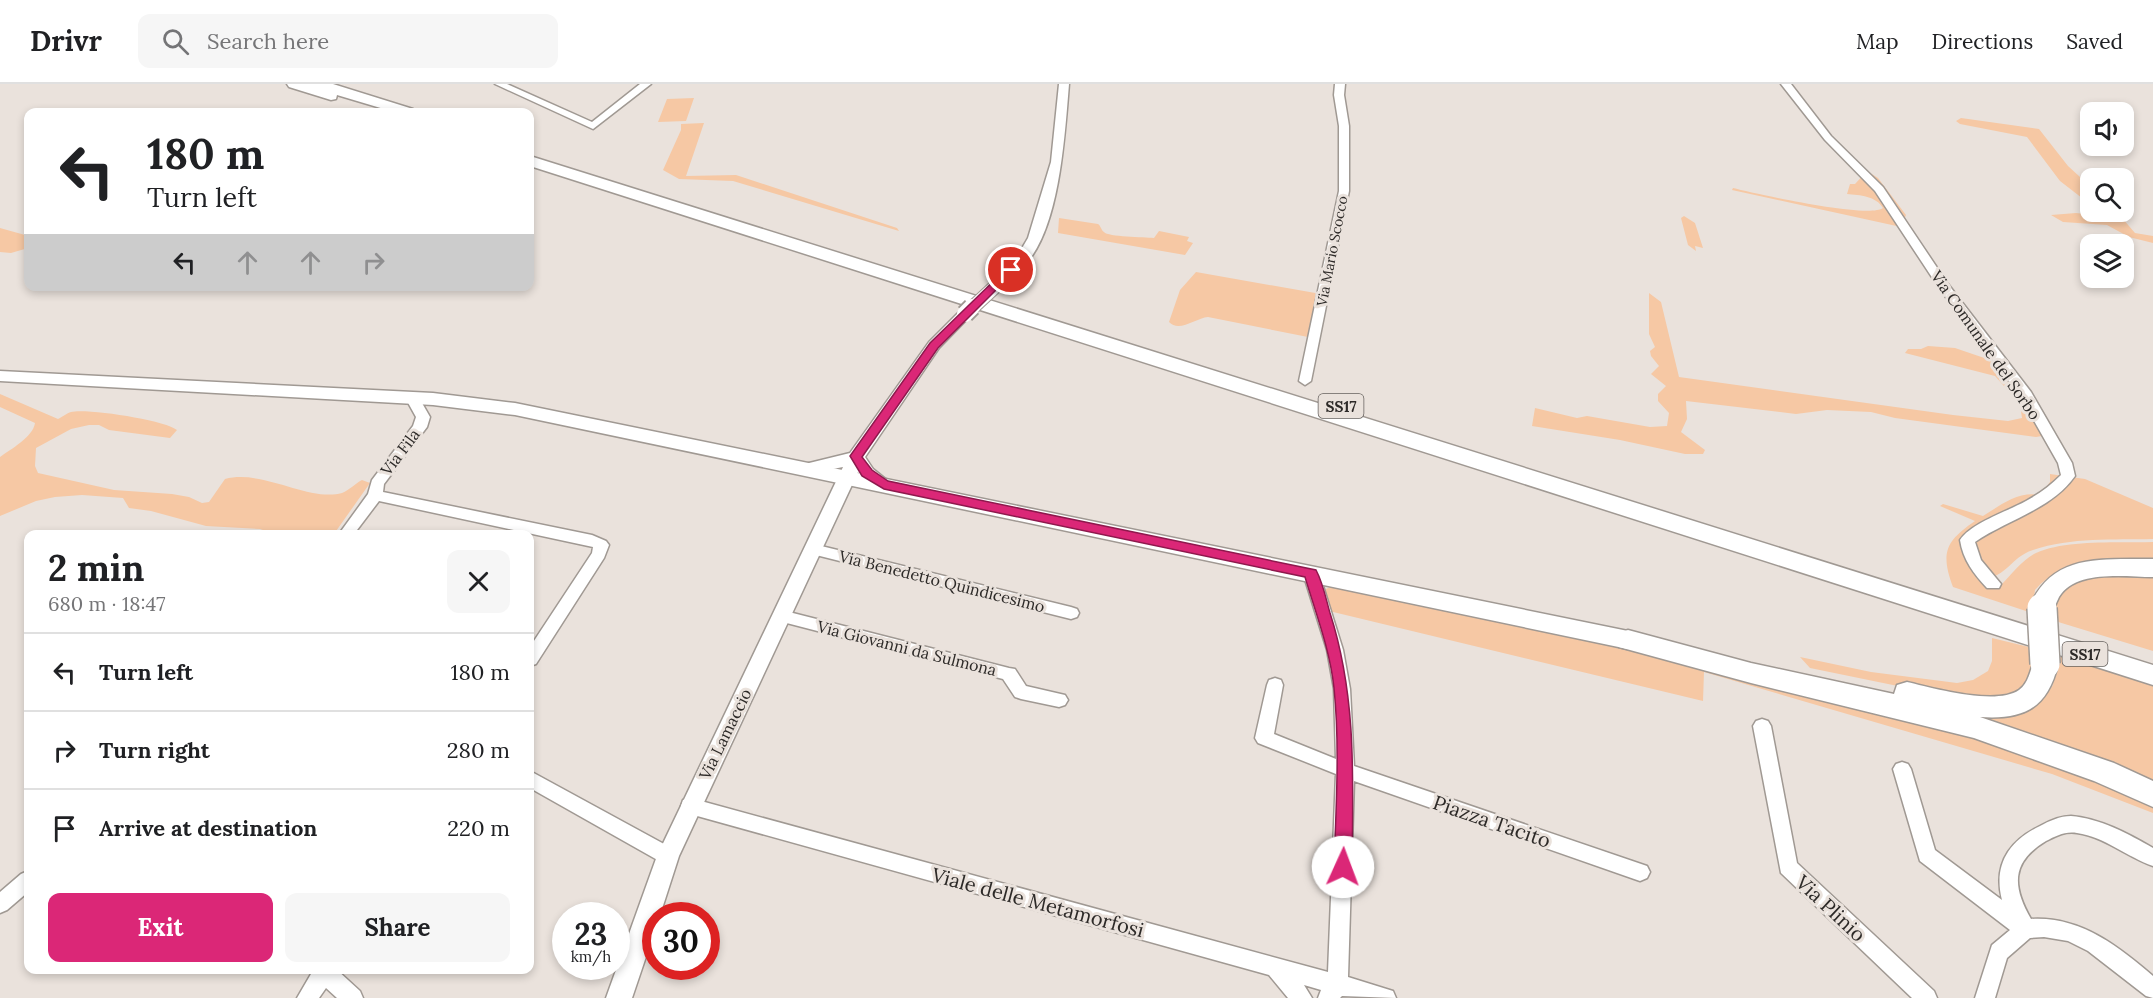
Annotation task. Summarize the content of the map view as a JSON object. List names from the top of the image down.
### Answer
{
  "streets": {
    "highway": ["SS17"],
    "street": [
      "Via Mario Scocco",
      "Via Comunale del Sorbo",
      "Via Fila",
      "Via Benedetto Quindicesimo",
      "Via Giovanni da Sulmona",
      "Via Lamaccio",
      "Piazza Tacito",
      "Viale delle Metamorfosi",
      "Via Plinio"
    ]
  },
  "crossings": [
    ["Via Benedetto Quindicesimo", "Via Lamaccio"],
    ["Via Giovanni da Sulmona", "Via Lamaccio"],
    ["Via Lamaccio", "Viale delle Metamorfosi"]
  ],
  "page": {
    "header": "Drivr",
    "search": "Search here",
    "nav": ["Map", "Directions", "Saved"],
    "turn": ["180 m", "Turn left"],
    "heading": ["2 min", "680 m · 18:47"],
    "list": [
      {
        "name": "Turn left",
        "value": "180 m"
      },
      {
        "name": "Turn right",
        "value": "280 m"
      },
      {
        "name": "Arrive at destination",
        "value": "220 m"
      }
    ],
    "buttons": ["Exit", "Share"],
    "speed": "23 km/h",
    "limit": "30"
  }
}
